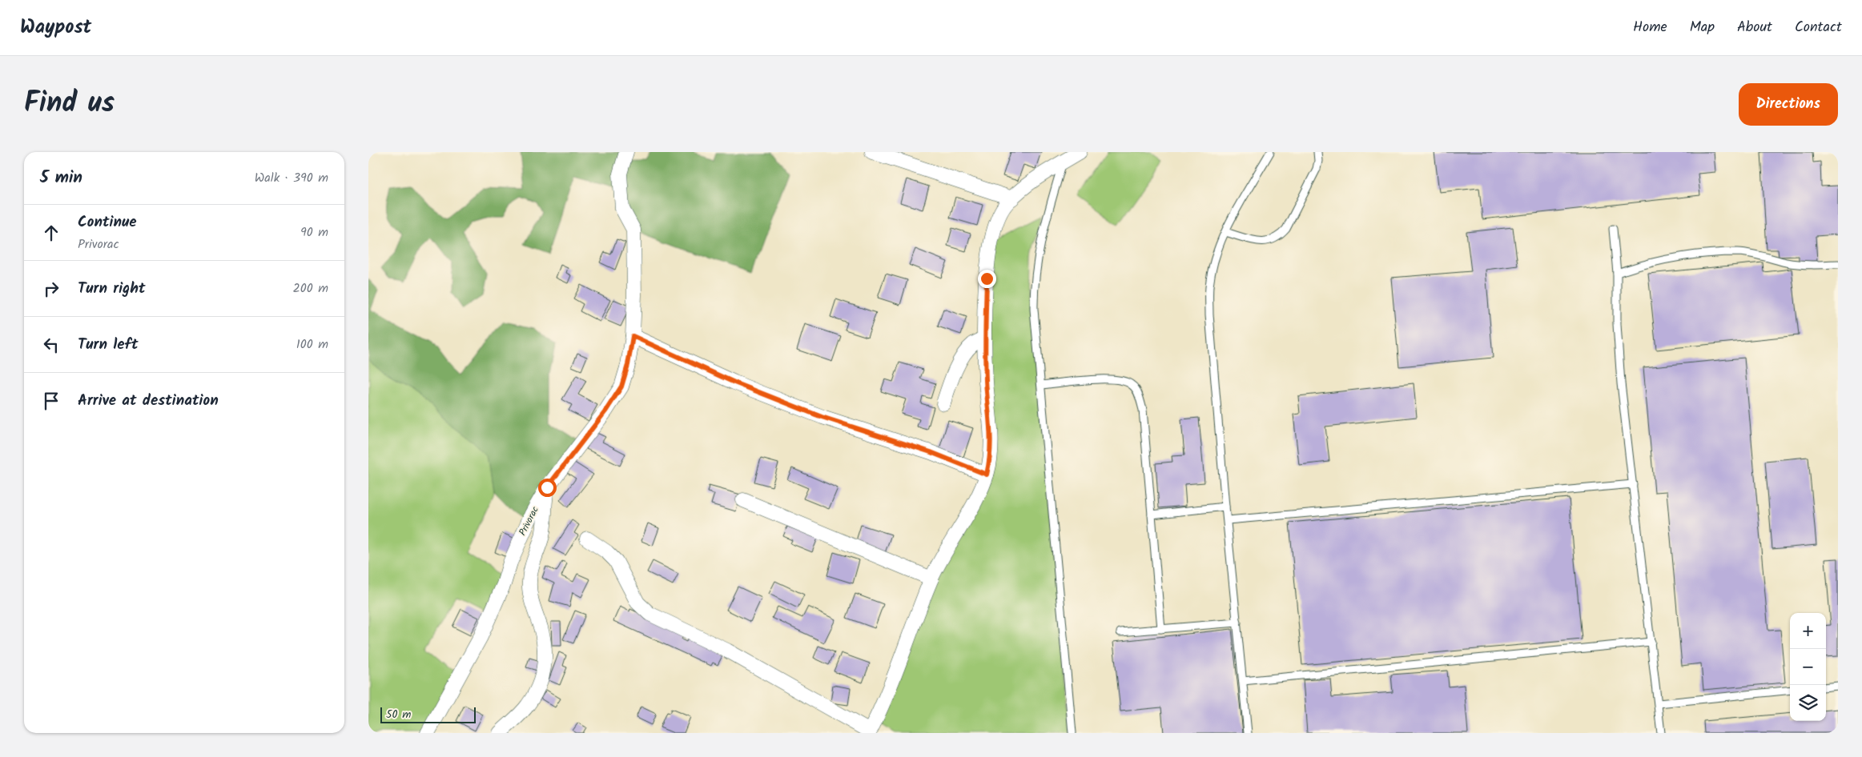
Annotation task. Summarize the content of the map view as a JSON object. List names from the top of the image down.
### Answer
{
  "streets": {
    "street": ["Privorac"]
  },
  "scale_bar": "50 m",
  "page": {
    "header": "Waypost",
    "nav": [
      "Home",
      "Map",
      "About",
      "Contact"
    ],
    "title": "Find us",
    "buttons": "Directions",
    "heading": ["5 min", "Walk · 390 m"],
    "list": [
      ["Continue", "Privorac", "90 m"],
      ["Turn right", "200 m"],
      ["Turn left", "100 m"],
      "Arrive at destination"
    ],
    "map_buttons": ["+", "−"],
    "scale": "50 m"
  }
}
